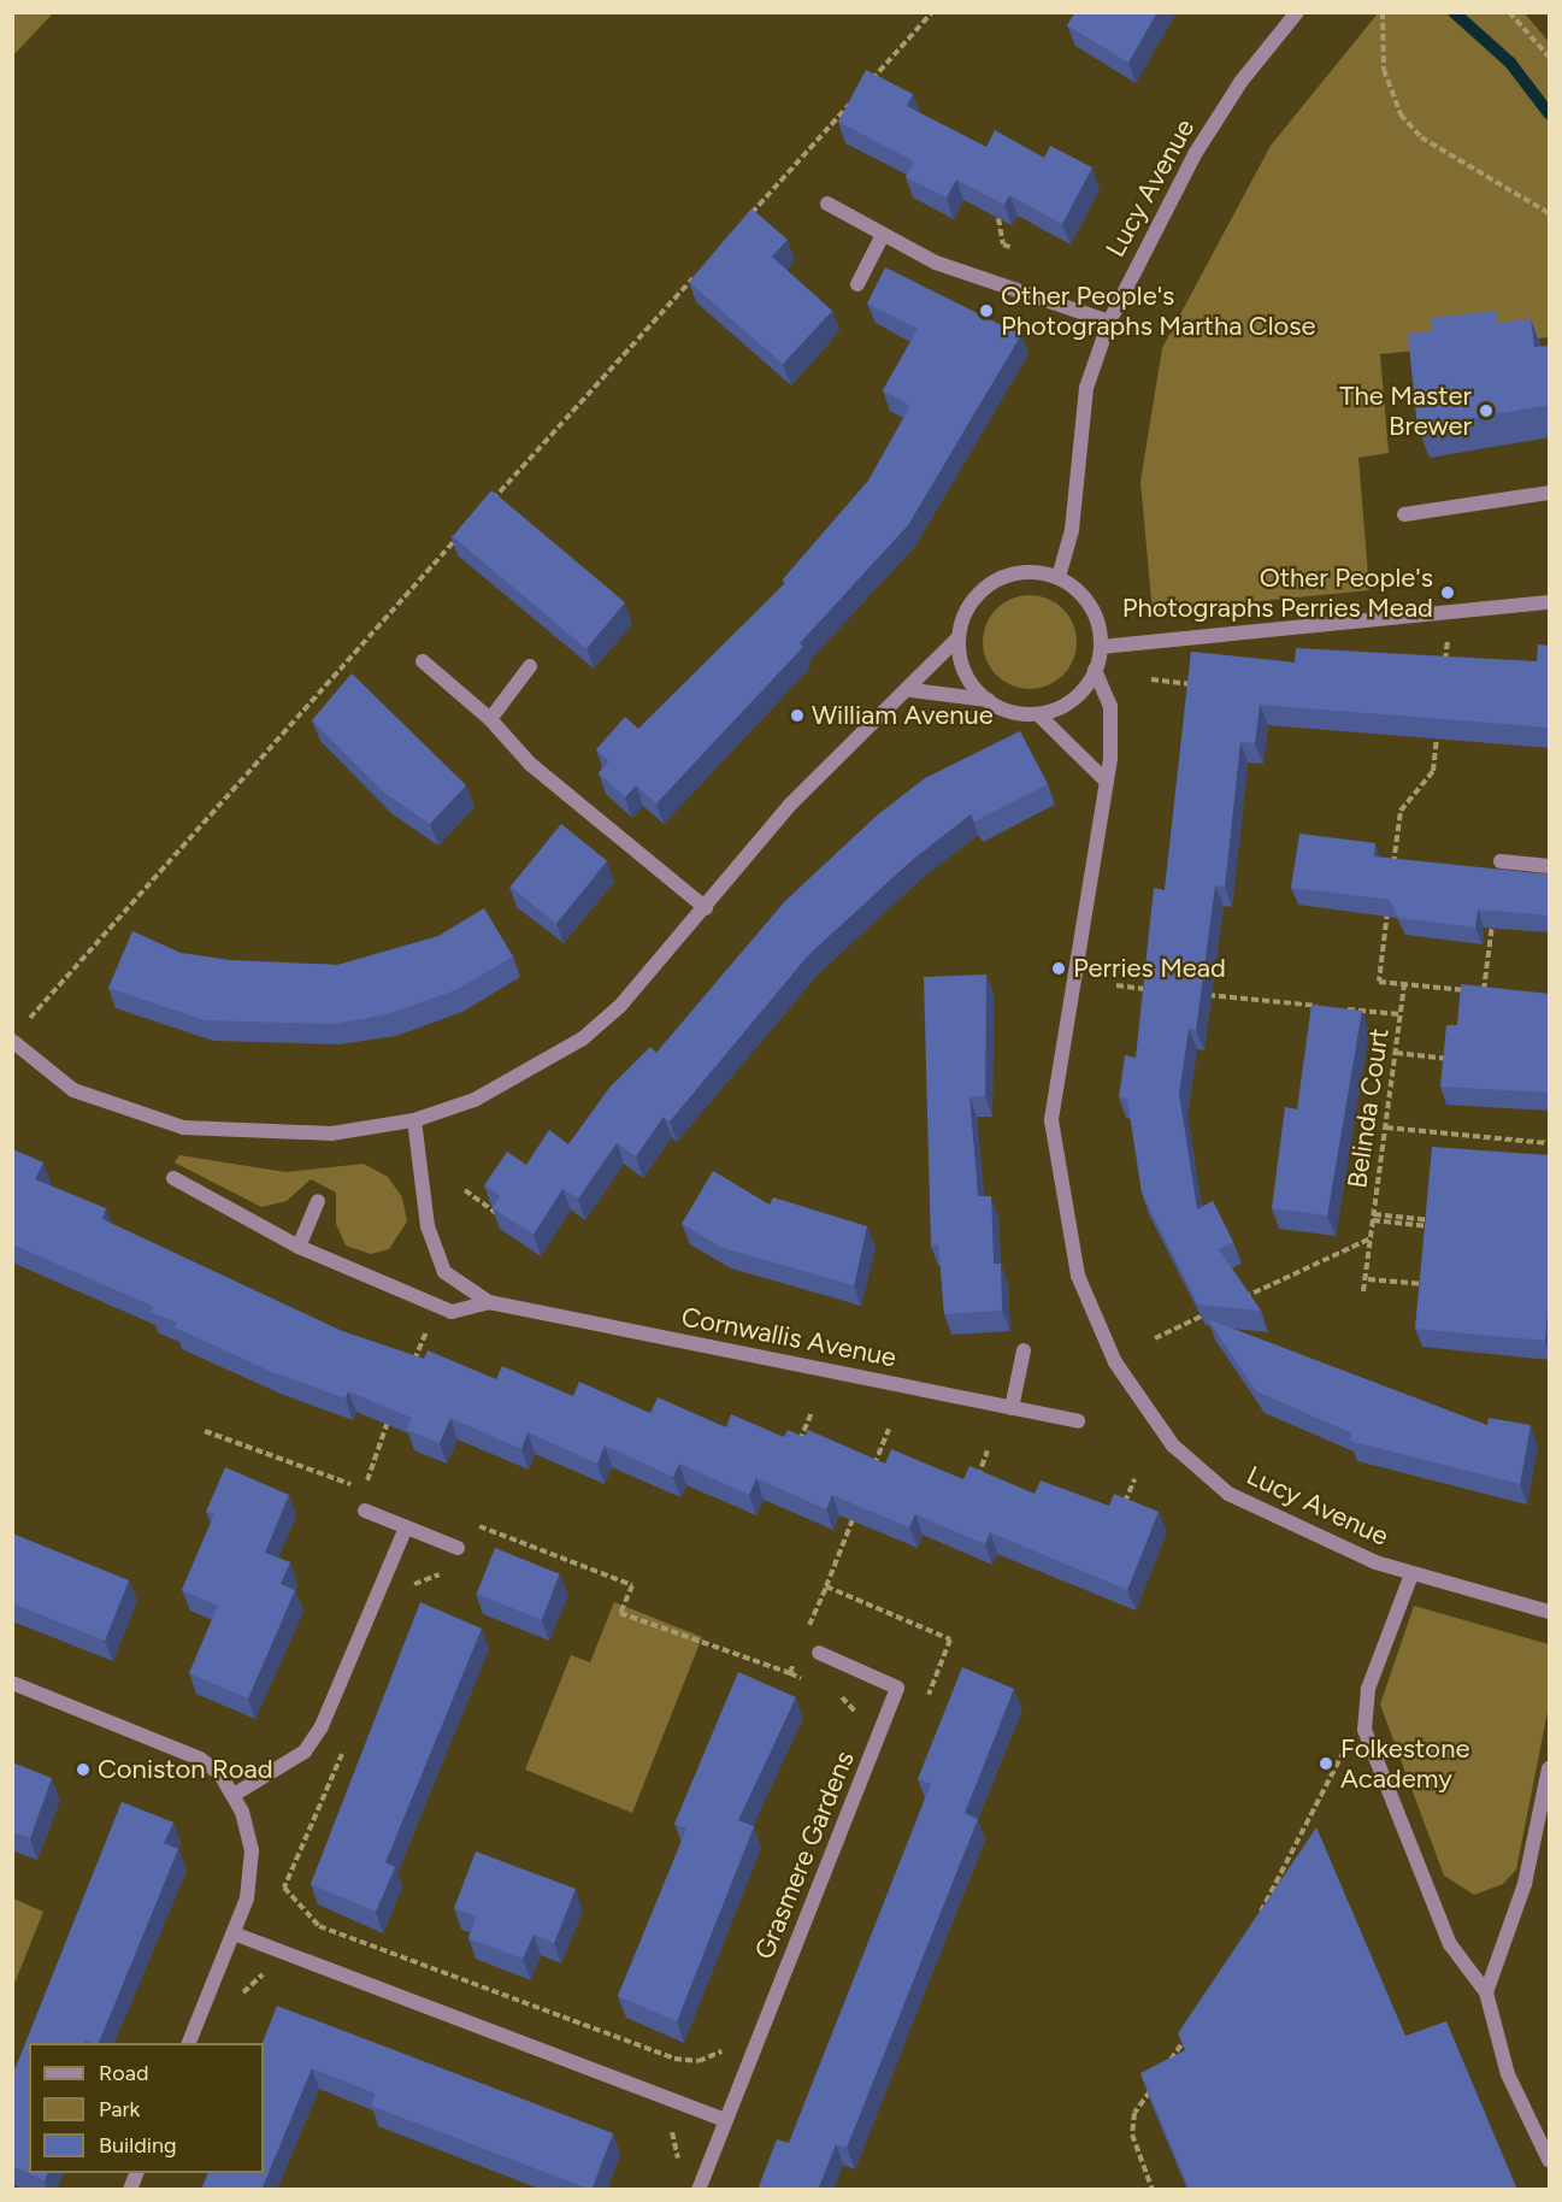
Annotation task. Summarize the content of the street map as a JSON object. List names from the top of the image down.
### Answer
{
  "streets": {
    "street": ["Lucy Avenue", "Cornwallis Avenue", "Grasmere Gardens"],
    "path": ["Belinda Court"]
  },
  "places": [
    "Other People's Photographs Martha Close",
    "The Master Brewer",
    "Other People's Photographs Perries Mead",
    "William Avenue",
    "Perries Mead",
    "Folkestone Academy",
    "Coniston Road"
  ],
  "legend": ["Road", "Park", "Building"]
}
